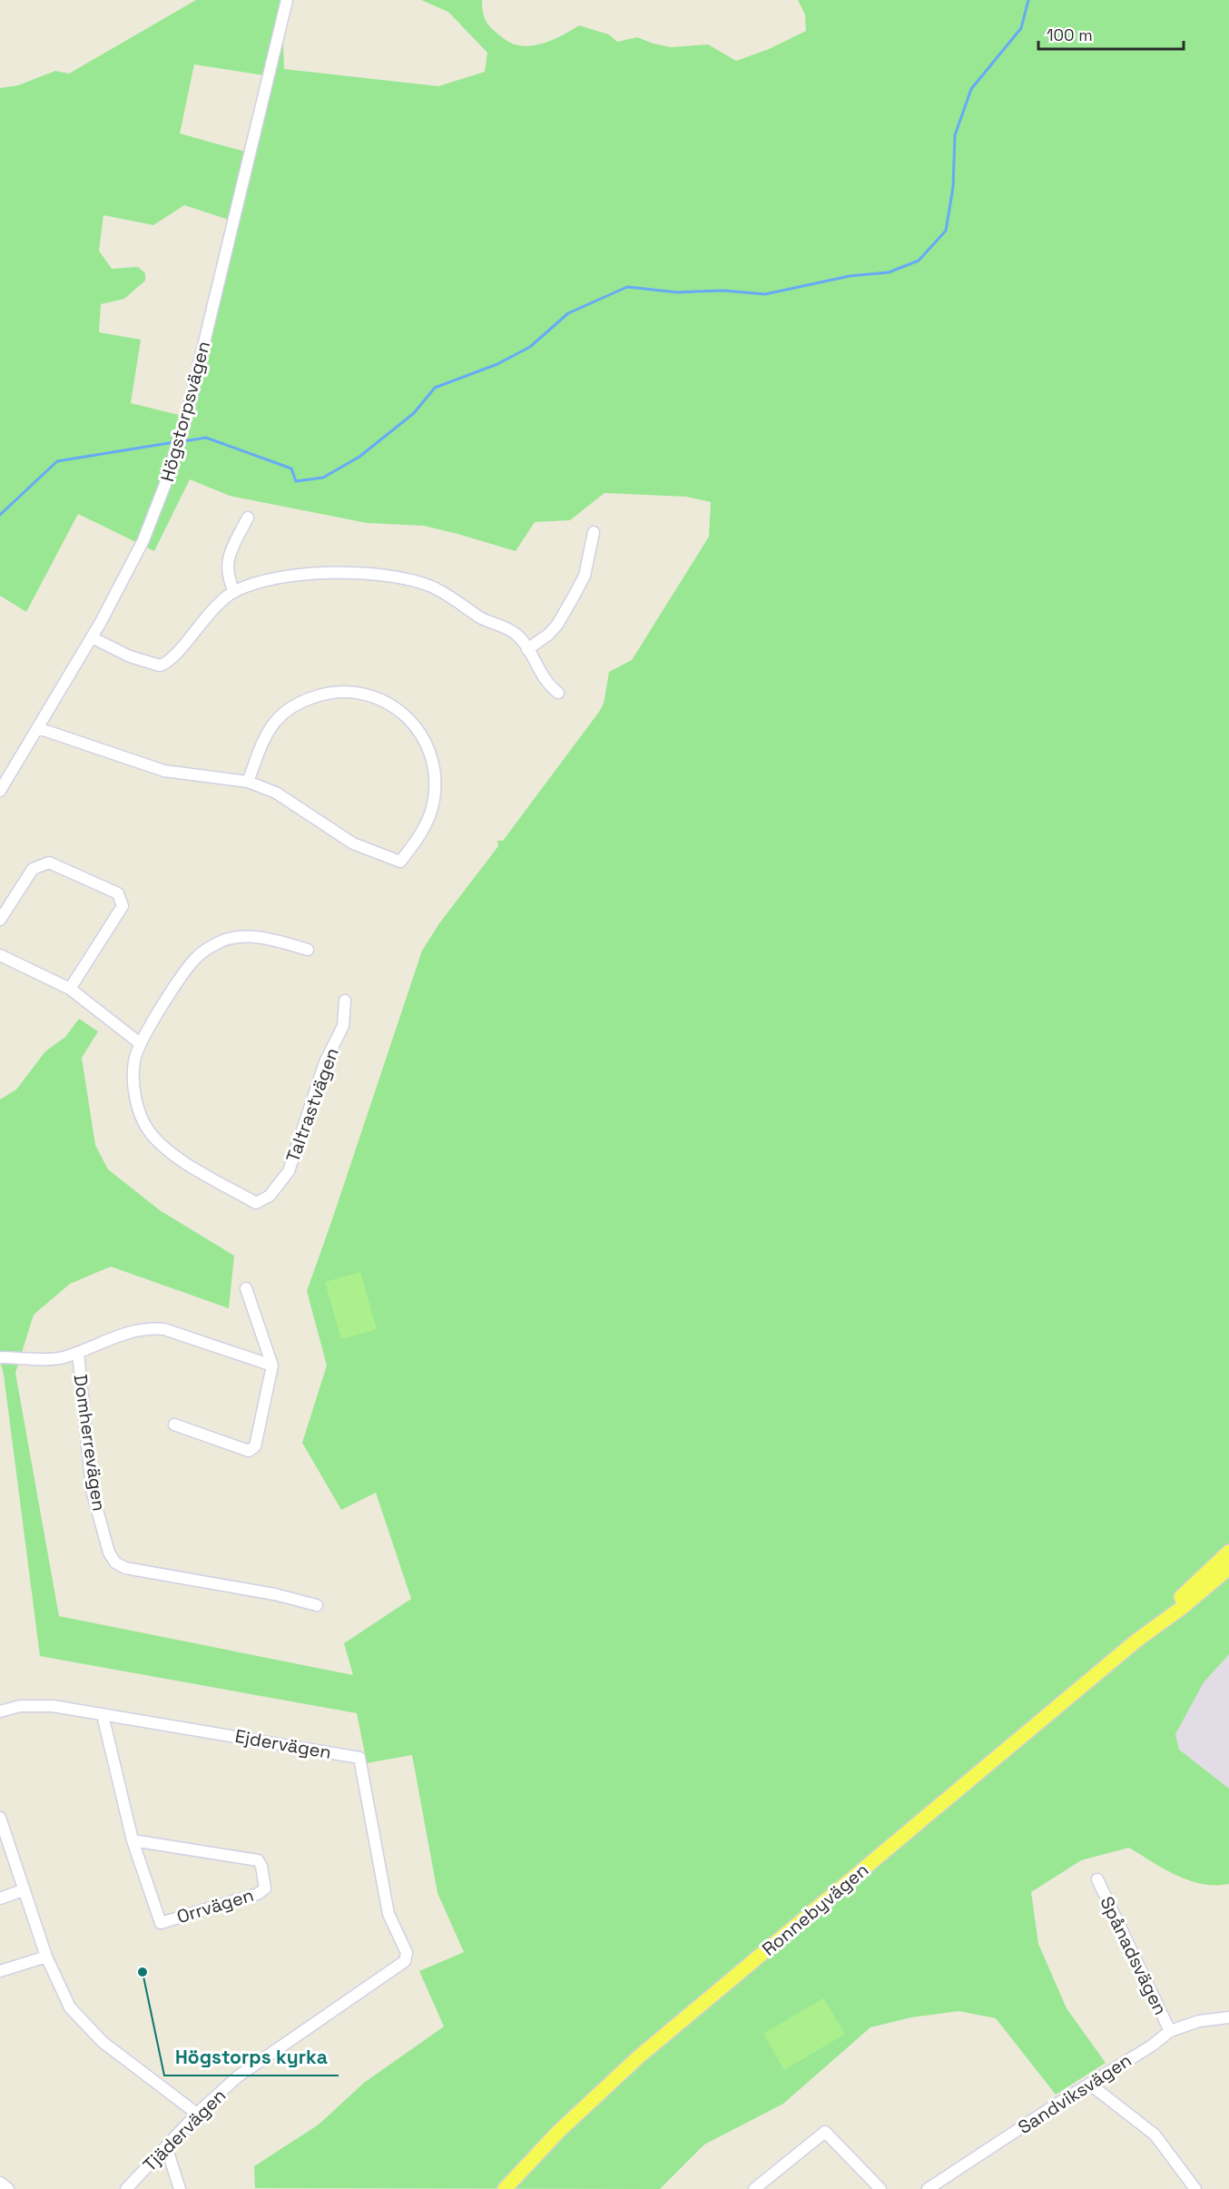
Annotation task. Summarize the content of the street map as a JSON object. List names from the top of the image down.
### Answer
{
  "streets": {
    "main road": ["Ronnebyvägen"],
    "street": [
      "Högstorpsvägen",
      "Taltrastvägen",
      "Domherrevägen",
      "Ejdervägen",
      "Orrvägen",
      "Spånadsvägen",
      "Sandviksvägen",
      "Tjädervägen"
    ]
  },
  "crossings": [
    ["Ejdervägen", "Orrvägen"],
    ["Ejdervägen", "Tjädervägen"],
    ["Spånadsvägen", "Sandviksvägen"]
  ],
  "places": ["Högstorps kyrka"],
  "scale_bar": "100 m"
}
